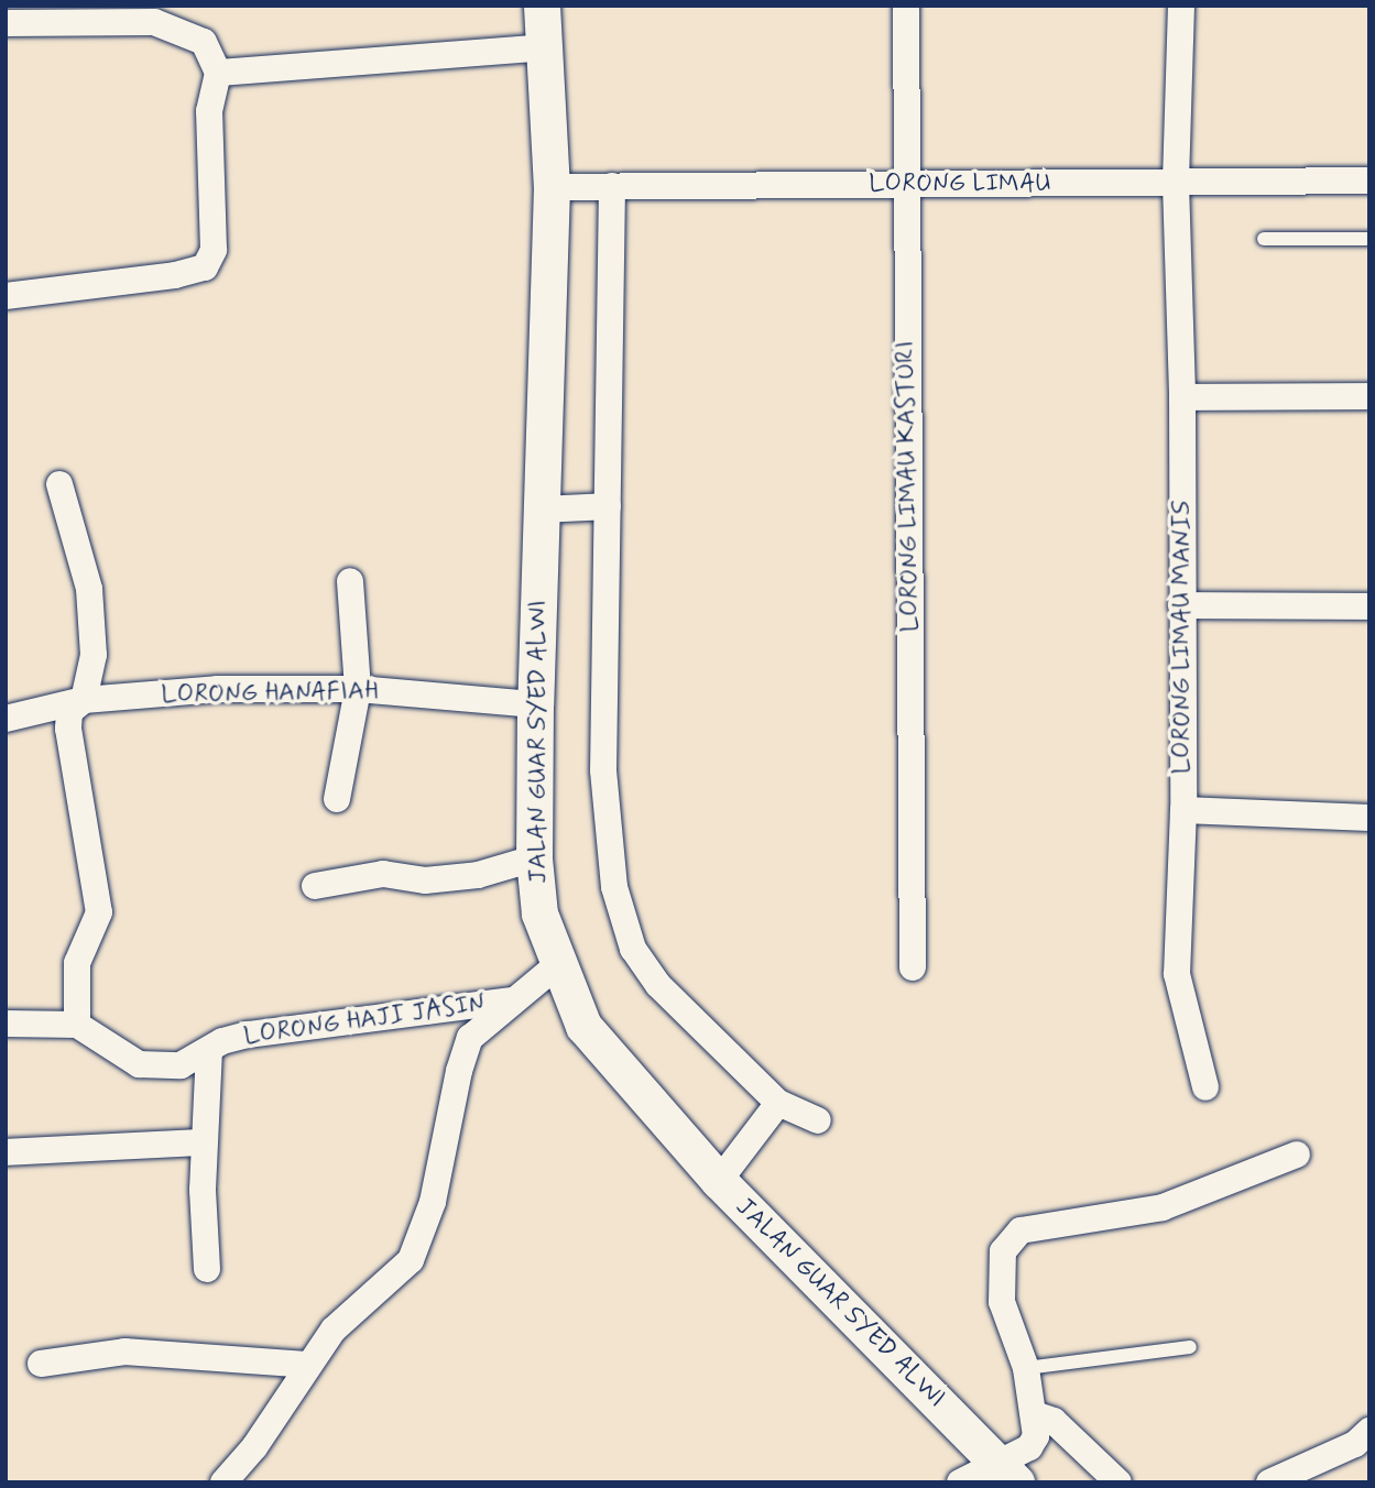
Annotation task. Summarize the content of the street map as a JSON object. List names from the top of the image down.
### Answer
{
  "streets": {
    "street": [
      "LORONG LIMAU",
      "LORONG LIMAU KASTURI",
      "LORONG LIMAU MANIS",
      "LORONG HANAFIAH",
      "JALAN GUAR SYED ALWI",
      "LORONG HAJI JASIN"
    ]
  },
  "crossings": [
    ["LORONG LIMAU", "LORONG LIMAU KASTURI"],
    ["LORONG LIMAU", "LORONG LIMAU MANIS"],
    ["LORONG LIMAU", "JALAN GUAR SYED ALWI"],
    ["LORONG HANAFIAH", "JALAN GUAR SYED ALWI"]
  ]
}
